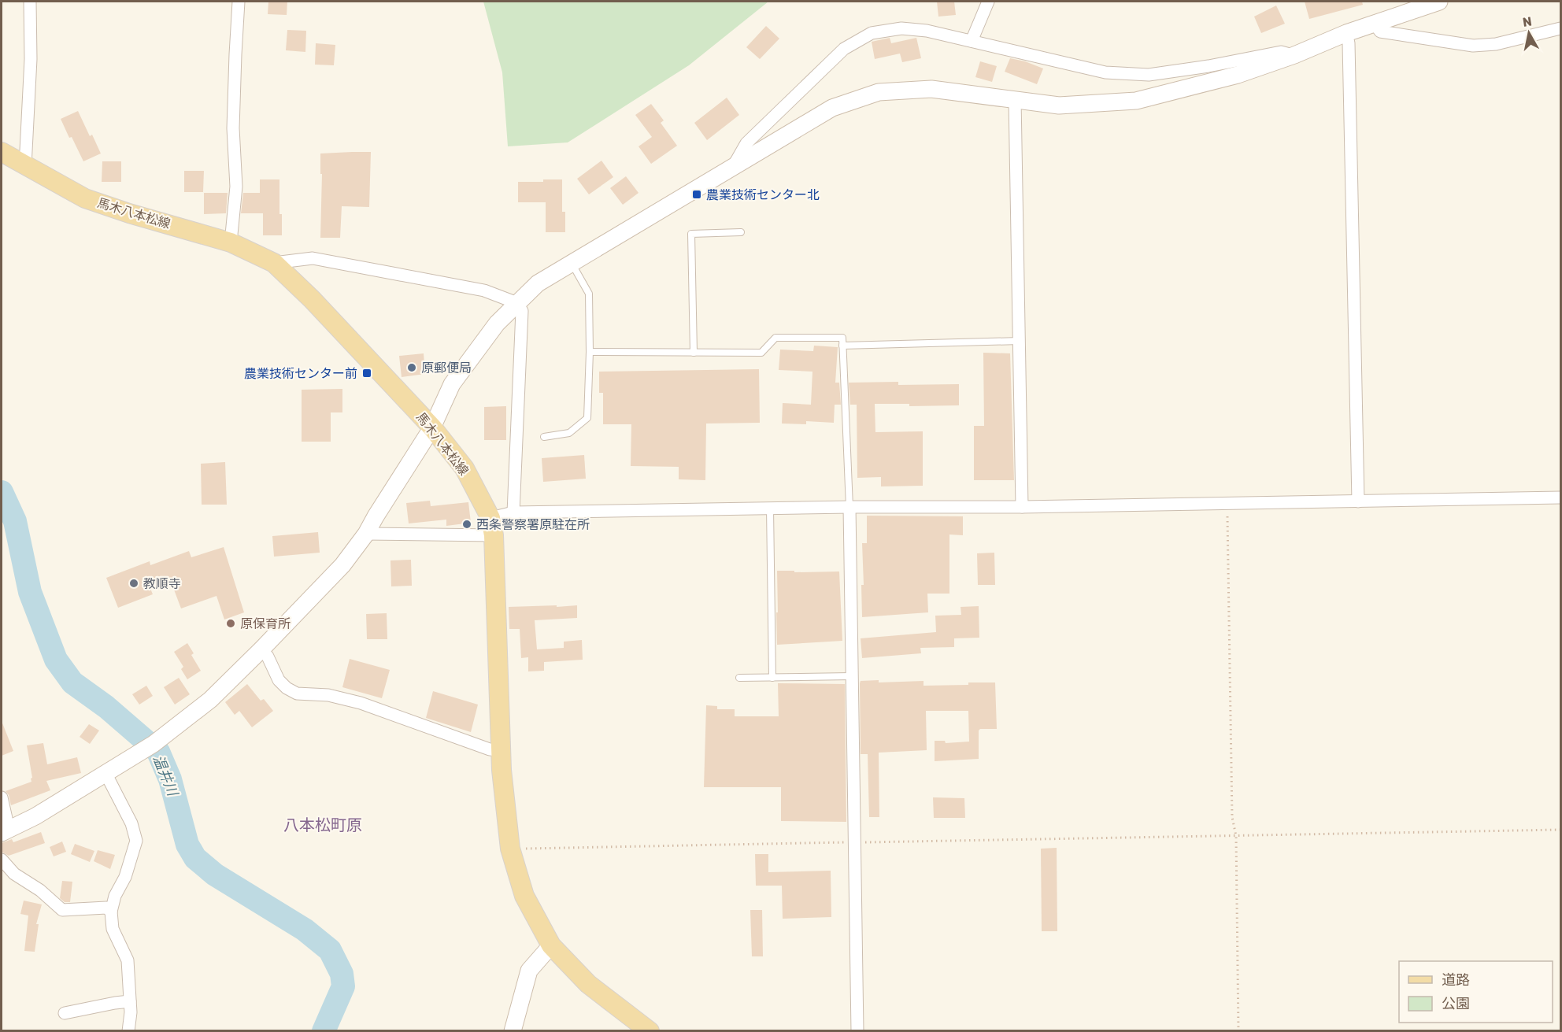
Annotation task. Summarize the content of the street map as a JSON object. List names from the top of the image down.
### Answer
{
  "streets": {
    "main road": ["馬木八本松線"]
  },
  "districts": ["八本松町原"],
  "water": ["温井川"],
  "places": {
    "transit": ["農業技術センター北", "農業技術センター前"],
    "other": [
      "原郵便局",
      "西条警察署原駐在所",
      "教順寺",
      "原保育所"
    ]
  },
  "legend": ["道路", "公園"],
  "north": "top"
}
